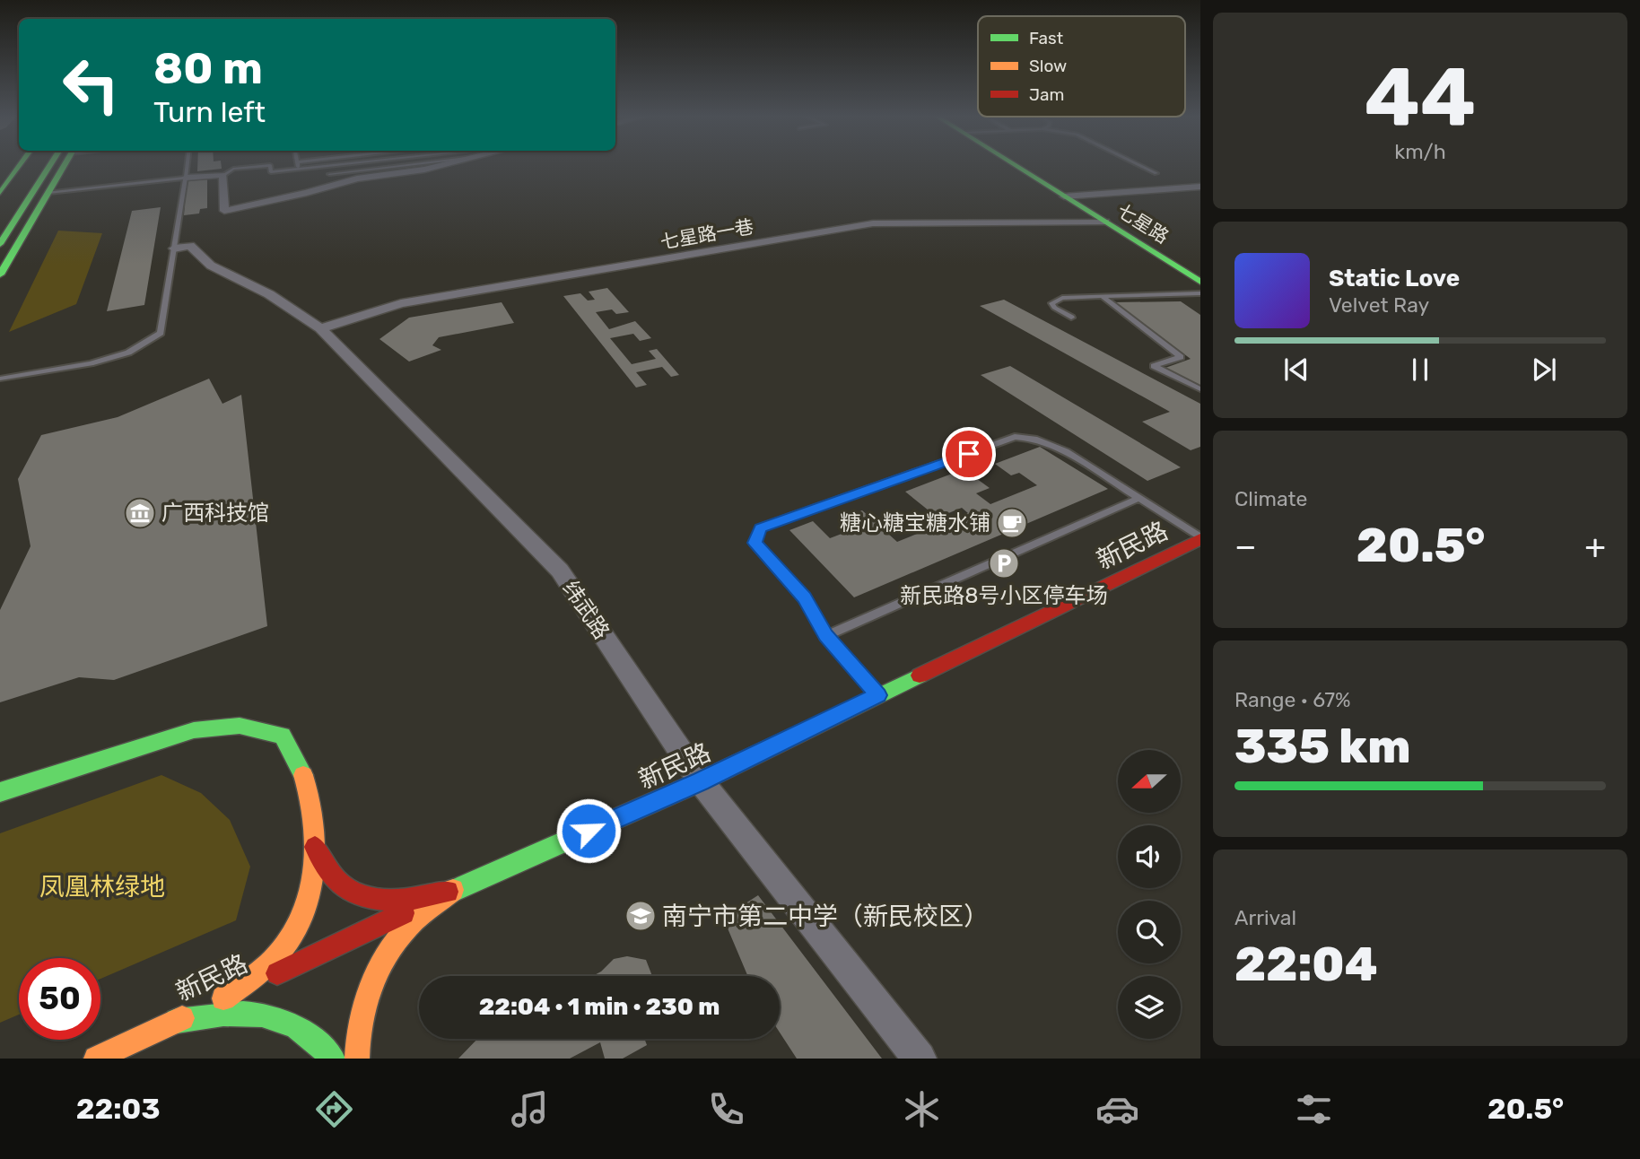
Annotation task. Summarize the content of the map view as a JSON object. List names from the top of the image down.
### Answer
{
  "streets": {
    "main road": ["七星路", "新民路"],
    "street": ["七星路一巷", "纬武路"]
  },
  "crossings": [
    ["七星路", "七星路一巷"],
    ["七星路一巷", "纬武路"],
    ["新民路", "纬武路"]
  ],
  "parks": ["凤凰林绿地"],
  "places": {
    "museum": ["广西科技馆"],
    "cafe": ["糖心糖宝糖水铺"],
    "parking": ["新民路8号小区停车场"],
    "school or university": ["南宁市第二中学（新民校区）"]
  },
  "legend": ["Fast", "Slow", "Jam"],
  "north": "left",
  "page": {
    "tile": [
      ["44", "km/h"],
      "Climate",
      ["Range · 67%", "335 km"],
      ["Arrival", "22:04"]
    ],
    "turn": ["80 m", "Turn left"],
    "song": ["Static Love", "Velvet Ray"],
    "heat": ["−", "20.5°", "+"],
    "limit": "50",
    "trip": "22:04 · 1 min · 230 m",
    "tabs": ["22:03", "20.5°"]
  }
}
